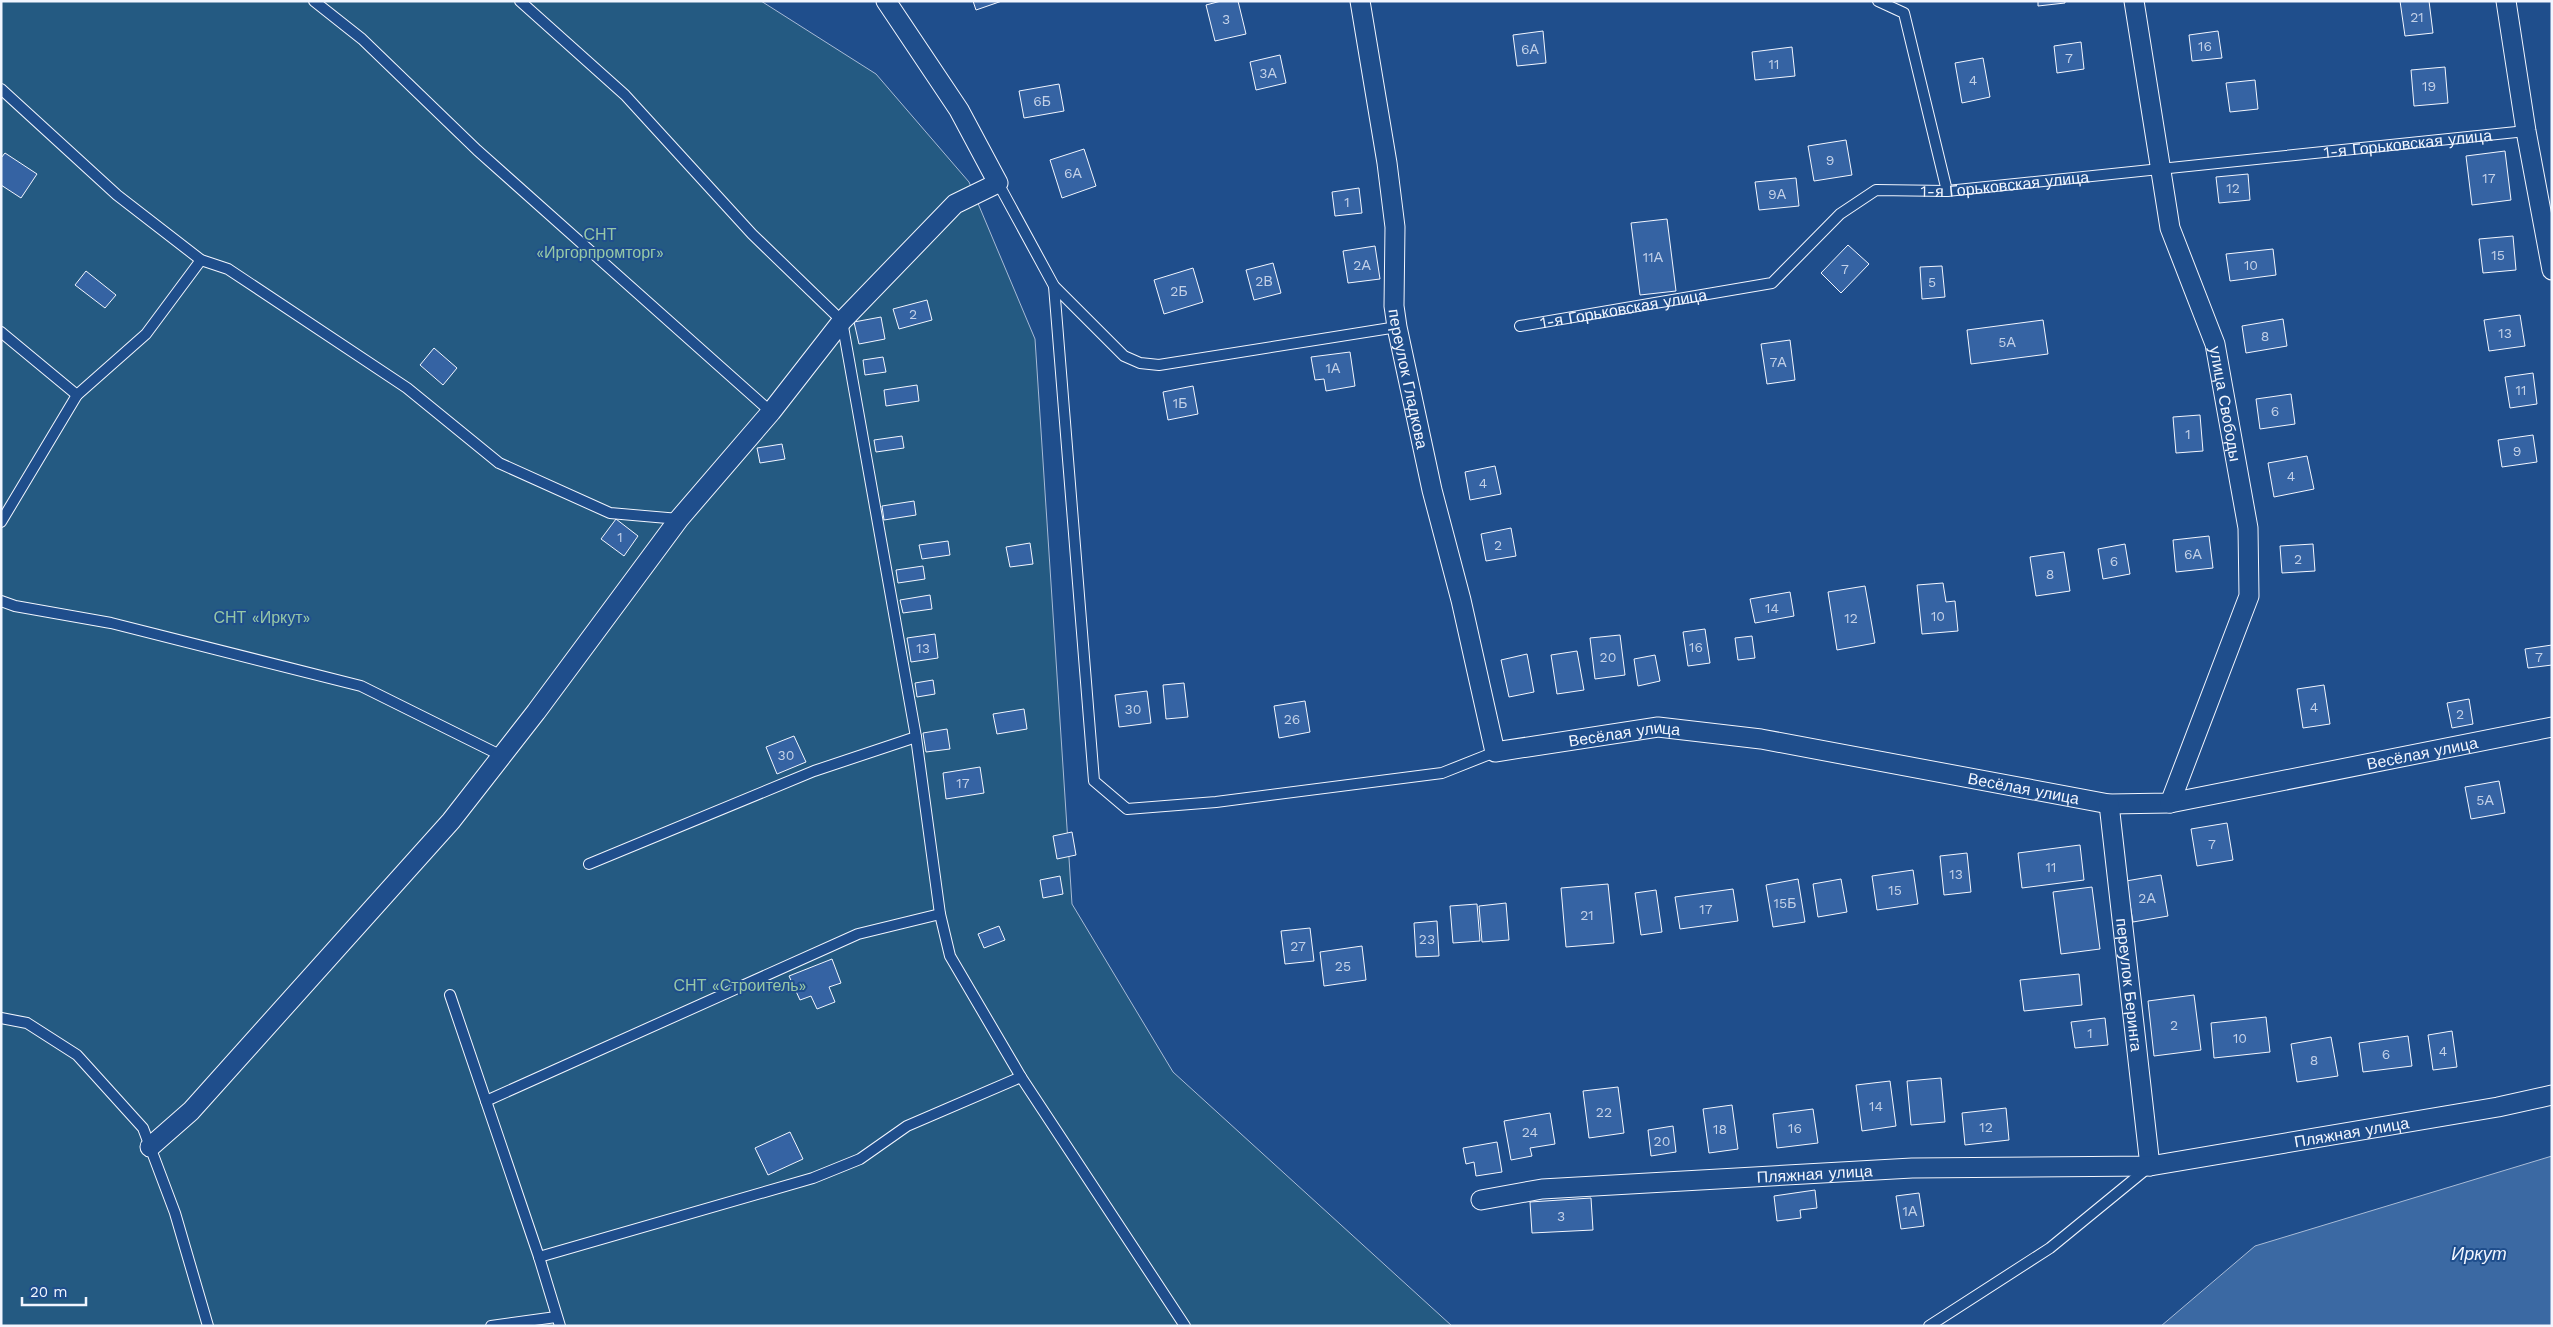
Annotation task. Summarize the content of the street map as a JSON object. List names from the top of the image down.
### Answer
{
  "streets": {
    "street": [
      "переулок Гладкова",
      "улица Свободы",
      "Весёлая улица",
      "переулок Беринга",
      "Пляжная улица"
    ],
    "lane": ["1-я Горьковская улица"]
  },
  "crossings": [
    ["1-я Горьковская улица", "улица Свободы"],
    ["переулок Гладкова", "Весёлая улица"],
    ["улица Свободы", "Весёлая улица"],
    ["Весёлая улица", "переулок Беринга"],
    ["переулок Беринга", "Пляжная улица"]
  ],
  "water": ["Иркут"],
  "parks": ["СНТ «Иргорпромторг»", "СНТ «Иркут»", "СНТ «Строитель»"],
  "house_numbers": [
    "21",
    "3",
    "16",
    "6А",
    "7",
    "11",
    "3А",
    "4",
    "19",
    "6Б",
    "9",
    "6А",
    "17",
    "12",
    "9А",
    "1",
    "15",
    "11А",
    "2А",
    "10",
    "7",
    "2В",
    "5",
    "2Б",
    "2",
    "13",
    "8",
    "5А",
    "7А",
    "1А",
    "11",
    "1Б",
    "6",
    "1",
    "9",
    "4",
    "4",
    "1",
    "2",
    "6А",
    "2",
    "6",
    "8",
    "14",
    "10",
    "12",
    "16",
    "13",
    "20",
    "7",
    "4",
    "30",
    "2",
    "26",
    "30",
    "17",
    "5А",
    "7",
    "11",
    "13",
    "15",
    "2А",
    "15Б",
    "17",
    "21",
    "23",
    "27",
    "25",
    "2",
    "1",
    "10",
    "4",
    "6",
    "8",
    "14",
    "22",
    "12",
    "16",
    "18",
    "24",
    "20",
    "1А",
    "3"
  ],
  "scale_bar": "20 m"
}
